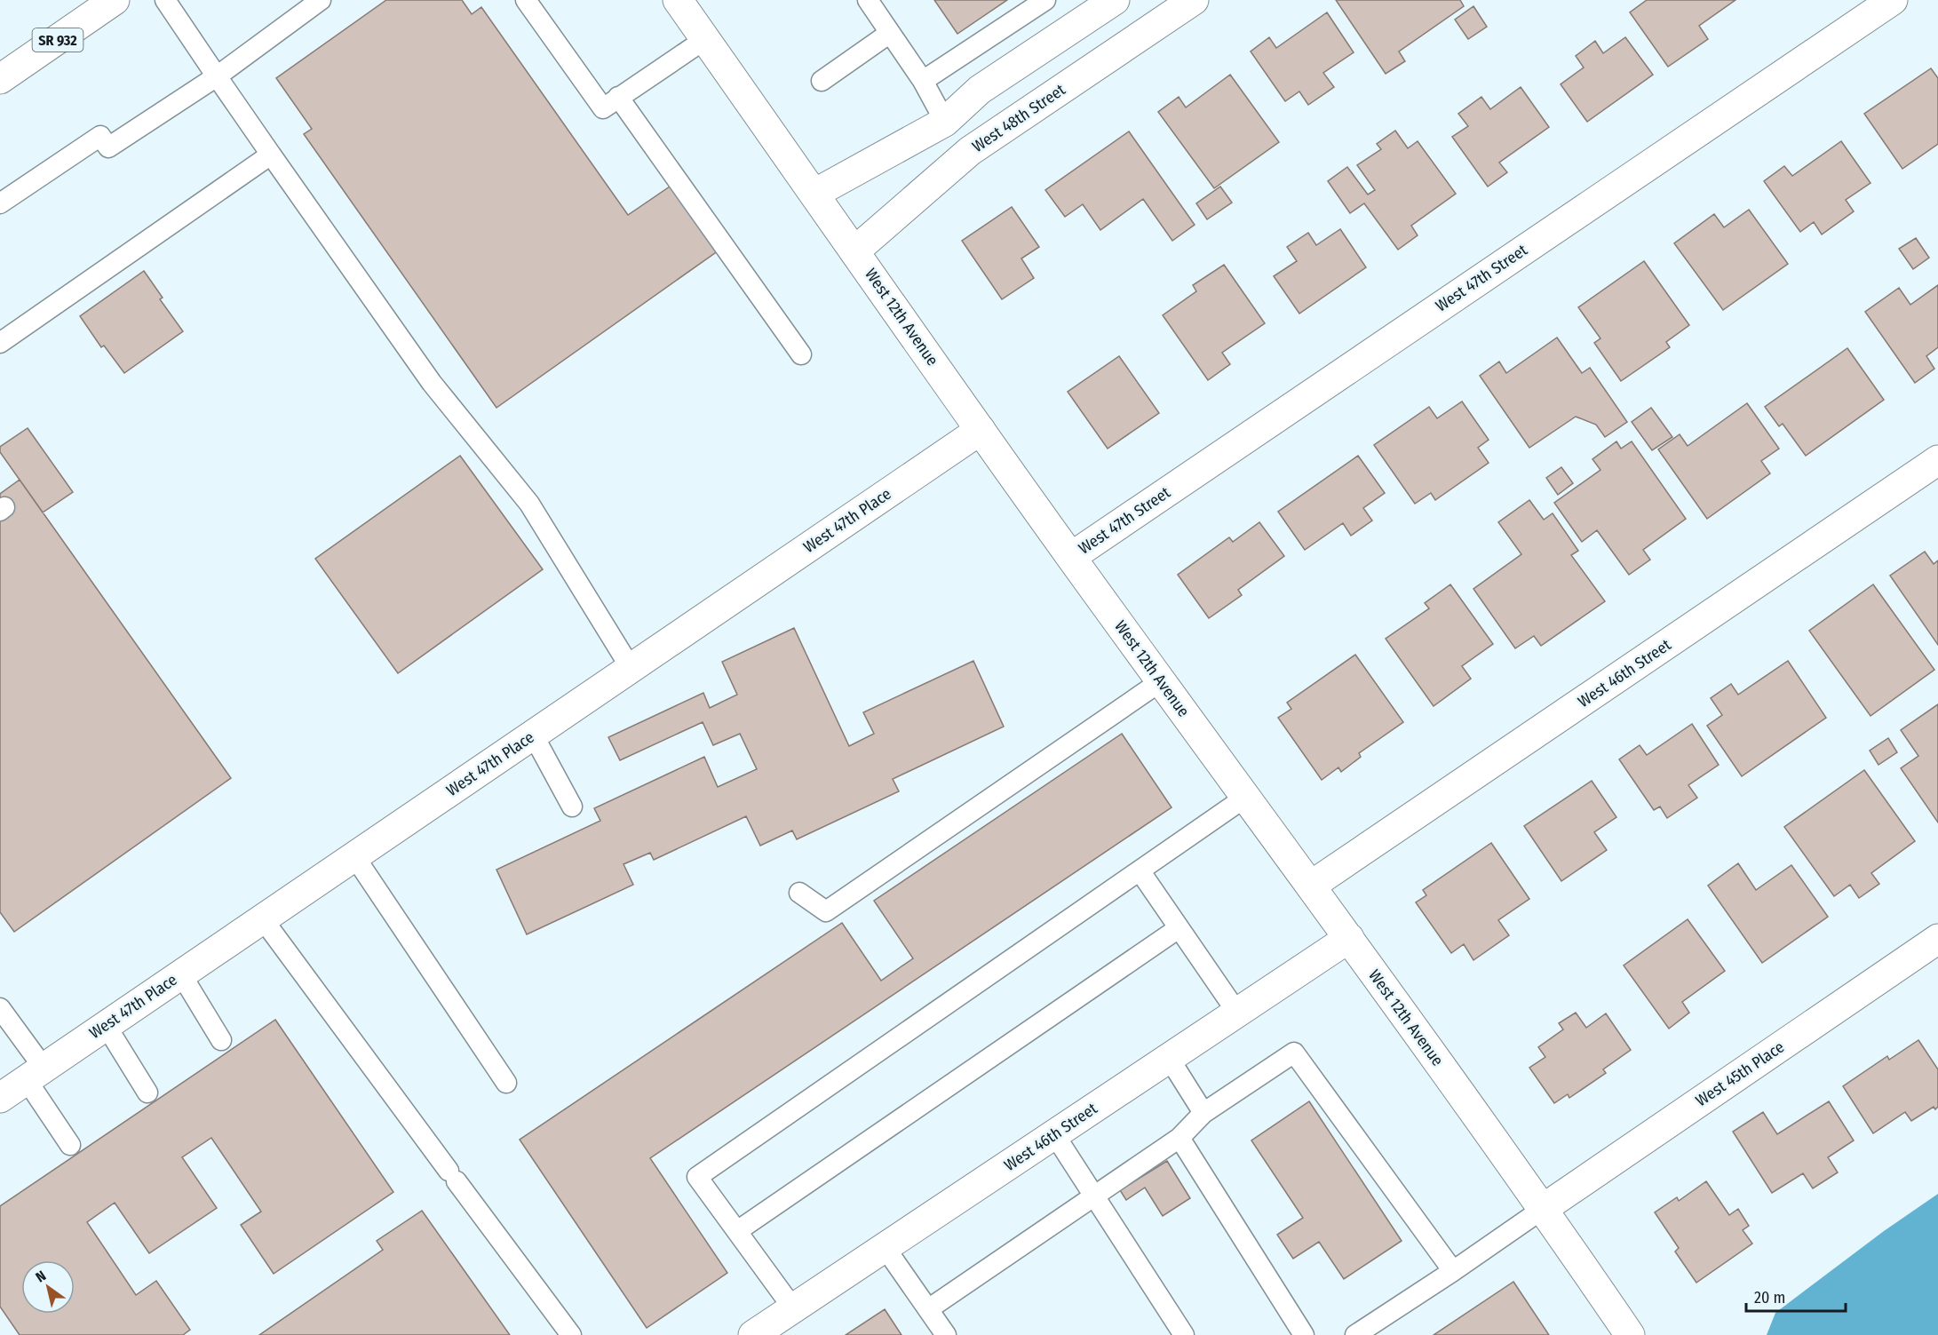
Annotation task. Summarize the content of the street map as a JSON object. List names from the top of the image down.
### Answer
{
  "streets": {
    "street": [
      "SR 932",
      "West 48th Street",
      "West 47th Street",
      "West 12th Avenue",
      "West 47th Place",
      "West 46th Street",
      "West 45th Place"
    ]
  },
  "crossings": [
    ["West 48th Street", "West 12th Avenue"],
    ["West 47th Street", "West 12th Avenue"],
    ["West 12th Avenue", "West 47th Place"],
    ["West 12th Avenue", "West 46th Street"],
    ["West 12th Avenue", "West 45th Place"]
  ],
  "scale_bar": "20 m",
  "north": "top left"
}
